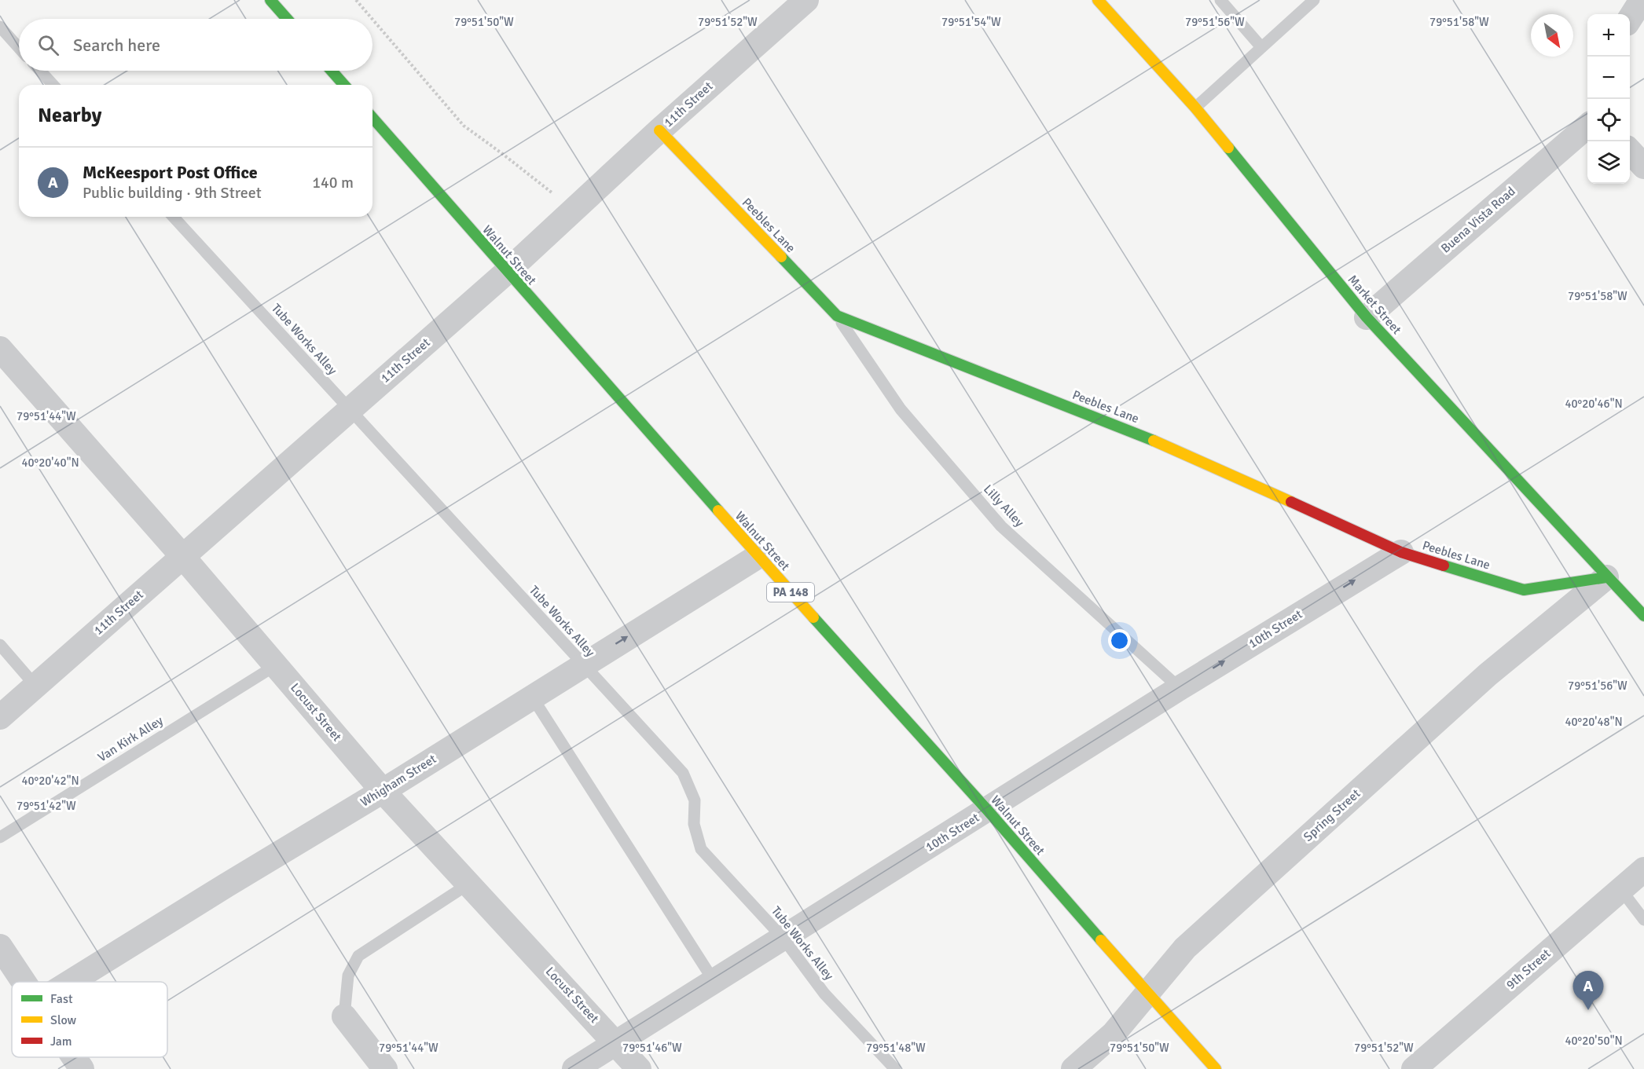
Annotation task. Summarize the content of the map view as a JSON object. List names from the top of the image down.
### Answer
{
  "streets": {
    "main road": [
      "Peebles Lane",
      "Walnut Street",
      "Market Street",
      "PA 148"
    ],
    "street": [
      "11th Street",
      "Buena Vista Road",
      "10th Street",
      "Locust Street",
      "Whigham Street",
      "Spring Street",
      "9th Street"
    ],
    "lane": ["Tube Works Alley", "Lilly Alley", "Van Kirk Alley"]
  },
  "crossings": [
    ["11th Street", "Peebles Lane"],
    ["11th Street", "Walnut Street"],
    ["11th Street", "Tube Works Alley"],
    ["11th Street", "Locust Street"],
    ["Buena Vista Road", "Market Street"],
    ["Peebles Lane", "Market Street"],
    ["Peebles Lane", "Lilly Alley"],
    ["Peebles Lane", "10th Street"],
    ["Peebles Lane", "Spring Street"],
    ["Walnut Street", "10th Street"],
    ["Walnut Street", "Whigham Street"],
    ["Walnut Street", "Spring Street"],
    ["Market Street", "Spring Street"],
    ["Tube Works Alley", "10th Street"],
    ["Tube Works Alley", "Whigham Street"],
    ["Lilly Alley", "10th Street"],
    ["10th Street", "Locust Street"],
    ["Locust Street", "Van Kirk Alley"],
    ["Locust Street", "Whigham Street"]
  ],
  "legend": ["Fast", "Slow", "Jam"],
  "north": "bottom right",
  "page": {
    "map_buttons": ["+", "−"],
    "search": "Search here",
    "heading": "Nearby",
    "list": [
      {
        "mark": "A",
        "name": "McKeesport Post Office",
        "note": "Public building · 9th Street",
        "value": "140 m"
      }
    ],
    "pins": "A"
  },
  "coordinates": [
    "79°51'50\"W",
    "79°51'52\"W",
    "79°51'54\"W",
    "79°51'56\"W",
    "79°51'58\"W",
    "40°20'46\"N",
    "79°51'44\"W",
    "40°20'40\"N",
    "40°20'48\"N",
    "40°20'42\"N",
    "79°51'42\"W",
    "40°20'50\"N",
    "79°51'46\"W",
    "79°51'48\"W"
  ]
}
